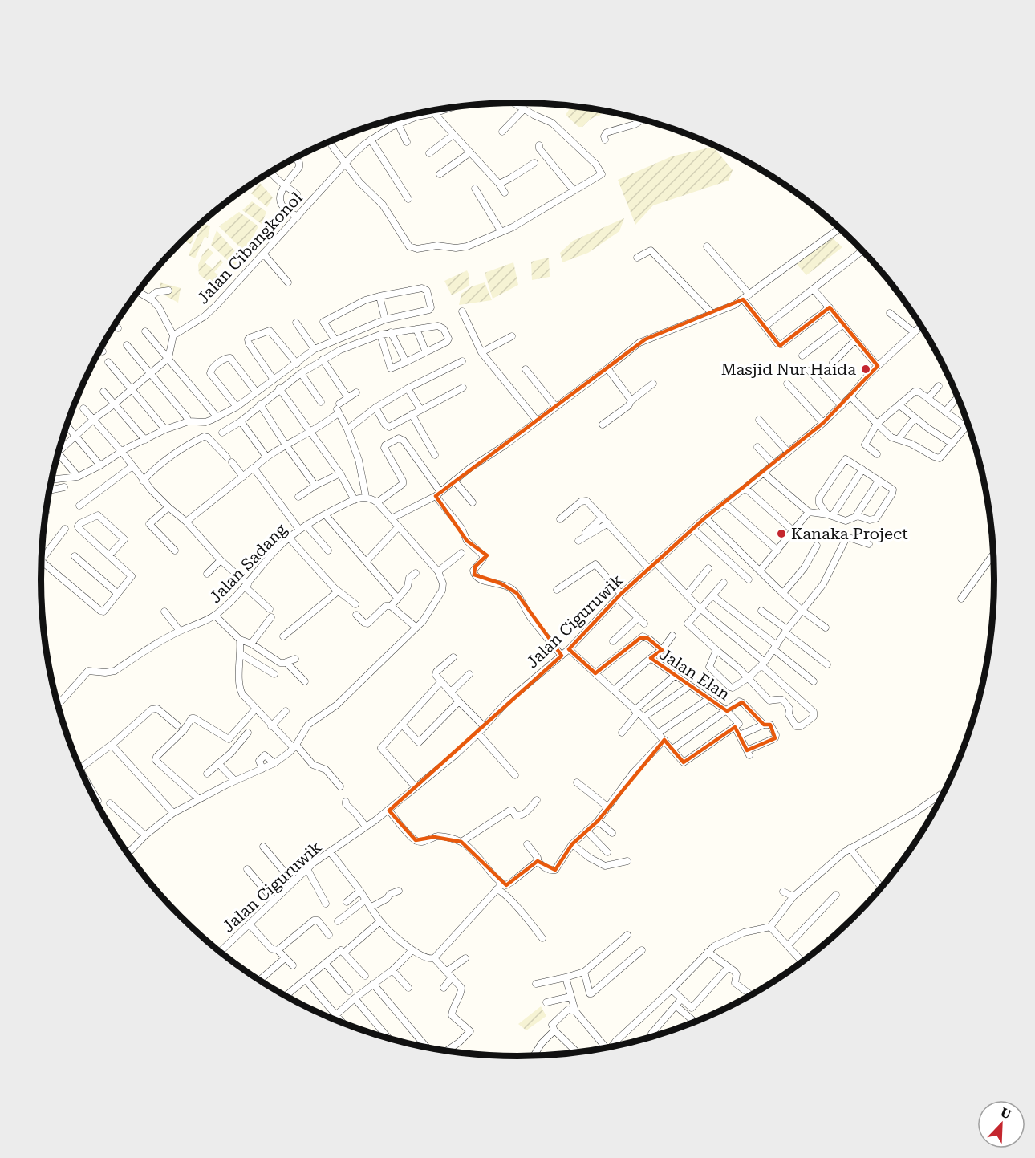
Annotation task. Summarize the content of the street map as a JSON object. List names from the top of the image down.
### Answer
{
  "streets": {
    "street": [
      "Jalan Cibangkonol",
      "Jalan Sadang",
      "Jalan Ciguruwik",
      "Jalan Elan"
    ]
  },
  "places": ["Masjid Nur Haida", "Kanaka Project"],
  "north": "top right"
}
